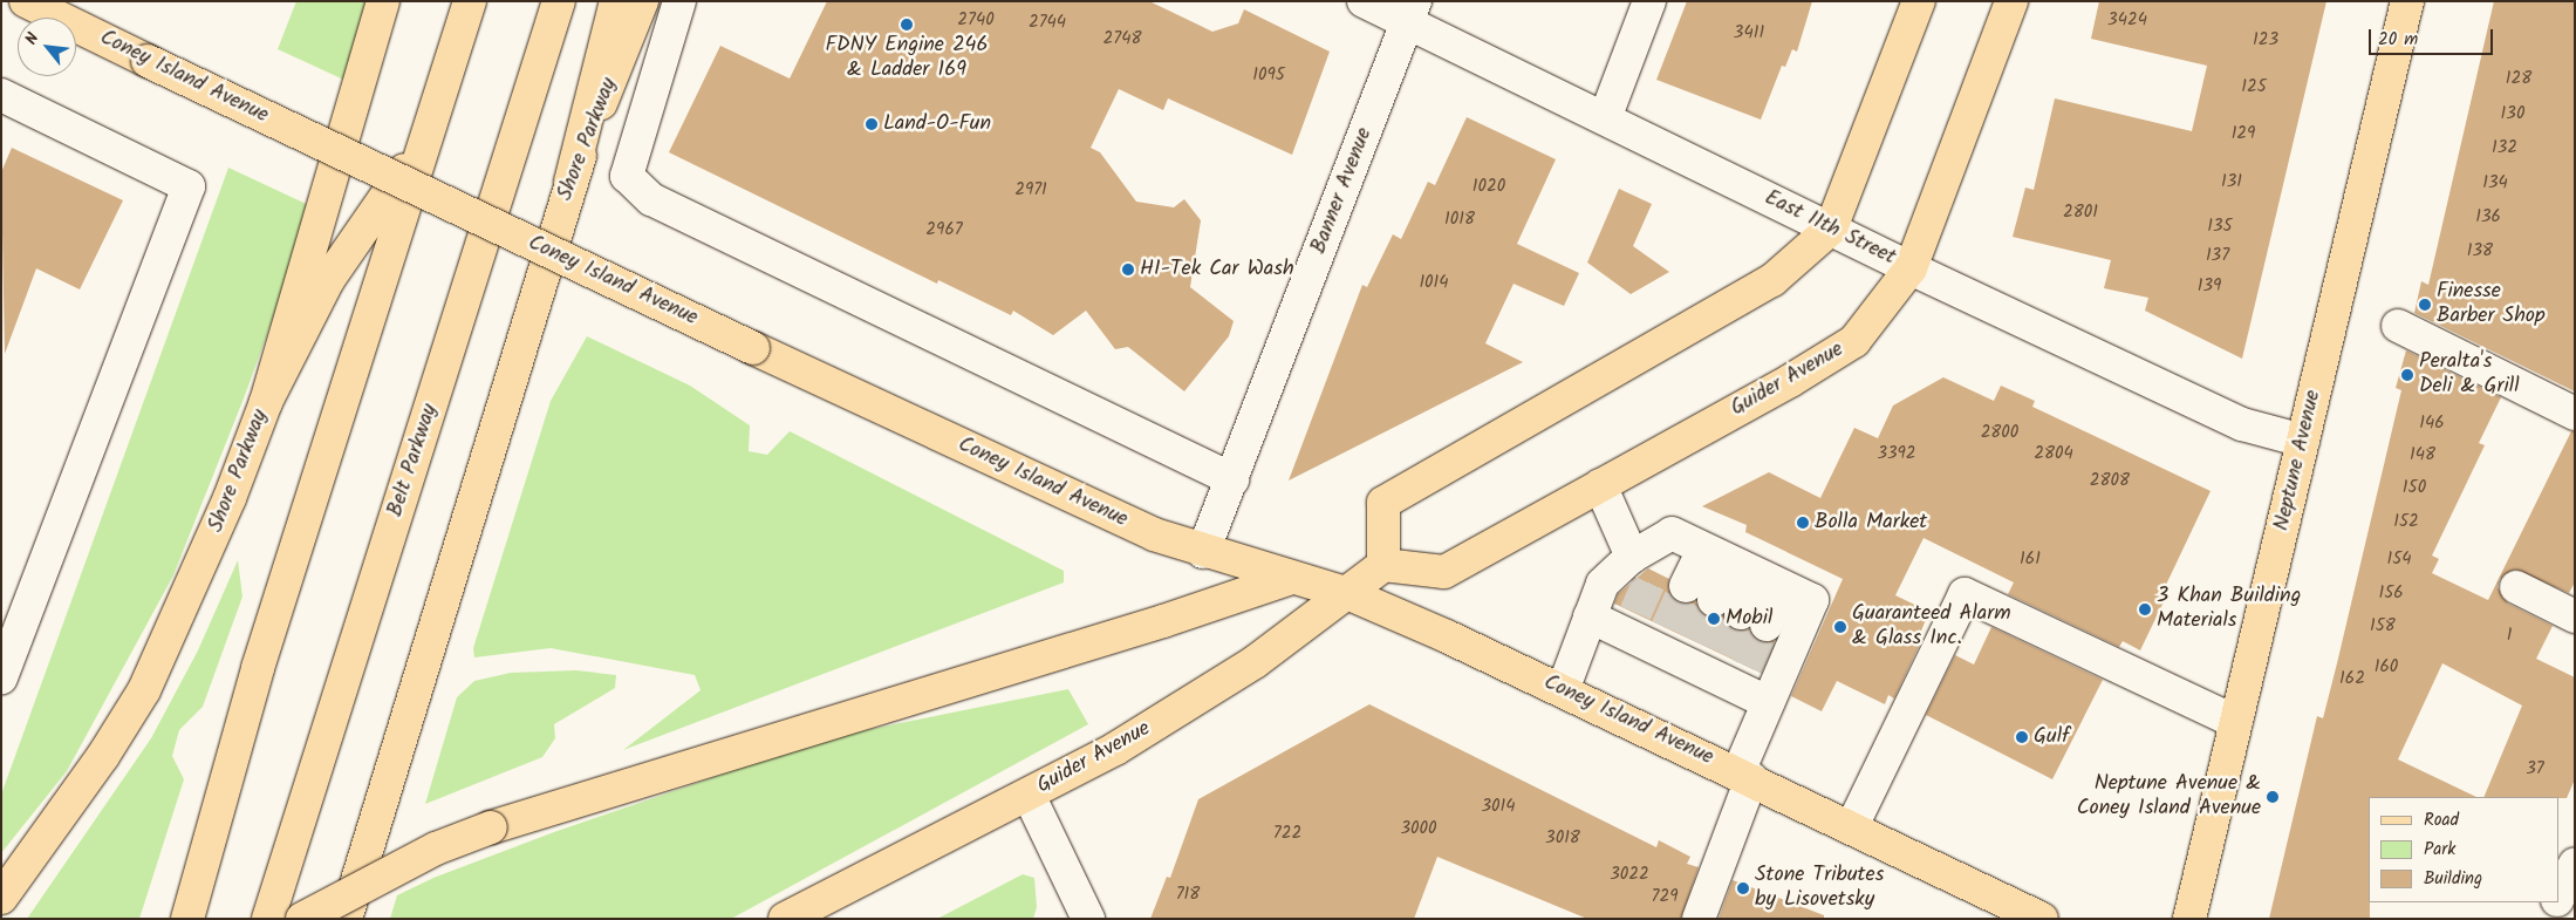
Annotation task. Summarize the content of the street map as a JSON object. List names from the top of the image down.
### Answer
{
  "streets": {
    "main road": [
      "Coney Island Avenue",
      "Shore Parkway",
      "Guider Avenue",
      "Belt Parkway",
      "Neptune Avenue"
    ],
    "street": ["Banner Avenue", "East 11th Street"]
  },
  "crossings": [
    ["Coney Island Avenue", "Guider Avenue"],
    ["Shore Parkway", "Banner Avenue"],
    ["Banner Avenue", "East 11th Street"],
    ["East 11th Street", "Guider Avenue"],
    ["East 11th Street", "Neptune Avenue"]
  ],
  "places": [
    "FDNY Engine 246 & Ladder 169",
    "Land-O-Fun",
    "HI-Tek Car Wash",
    "Finesse Barber Shop",
    "Peralta's Deli & Grill",
    "Bolla Market",
    "3 Khan Building Materials",
    "Mobil",
    "Guaranteed Alarm & Glass Inc.",
    "Gulf",
    "Neptune Avenue & Coney Island Avenue",
    "Stone Tributes by Lisovetsky"
  ],
  "house_numbers": [
    "2740",
    "3424",
    "2744",
    "3411",
    "2748",
    "123",
    "1095",
    "128",
    "125",
    "130",
    "129",
    "132",
    "131",
    "134",
    "1020",
    "2971",
    "2801",
    "136",
    "1018",
    "135",
    "2967",
    "138",
    "137",
    "1014",
    "139",
    "146",
    "2800",
    "3392",
    "2804",
    "148",
    "2808",
    "150",
    "152",
    "161",
    "154",
    "156",
    "158",
    "1",
    "160",
    "162",
    "37",
    "3014",
    "3000",
    "722",
    "3018",
    "3022",
    "718",
    "729"
  ],
  "legend": ["Road", "Park", "Building"],
  "scale_bar": "20 m",
  "north": "top left"
}
